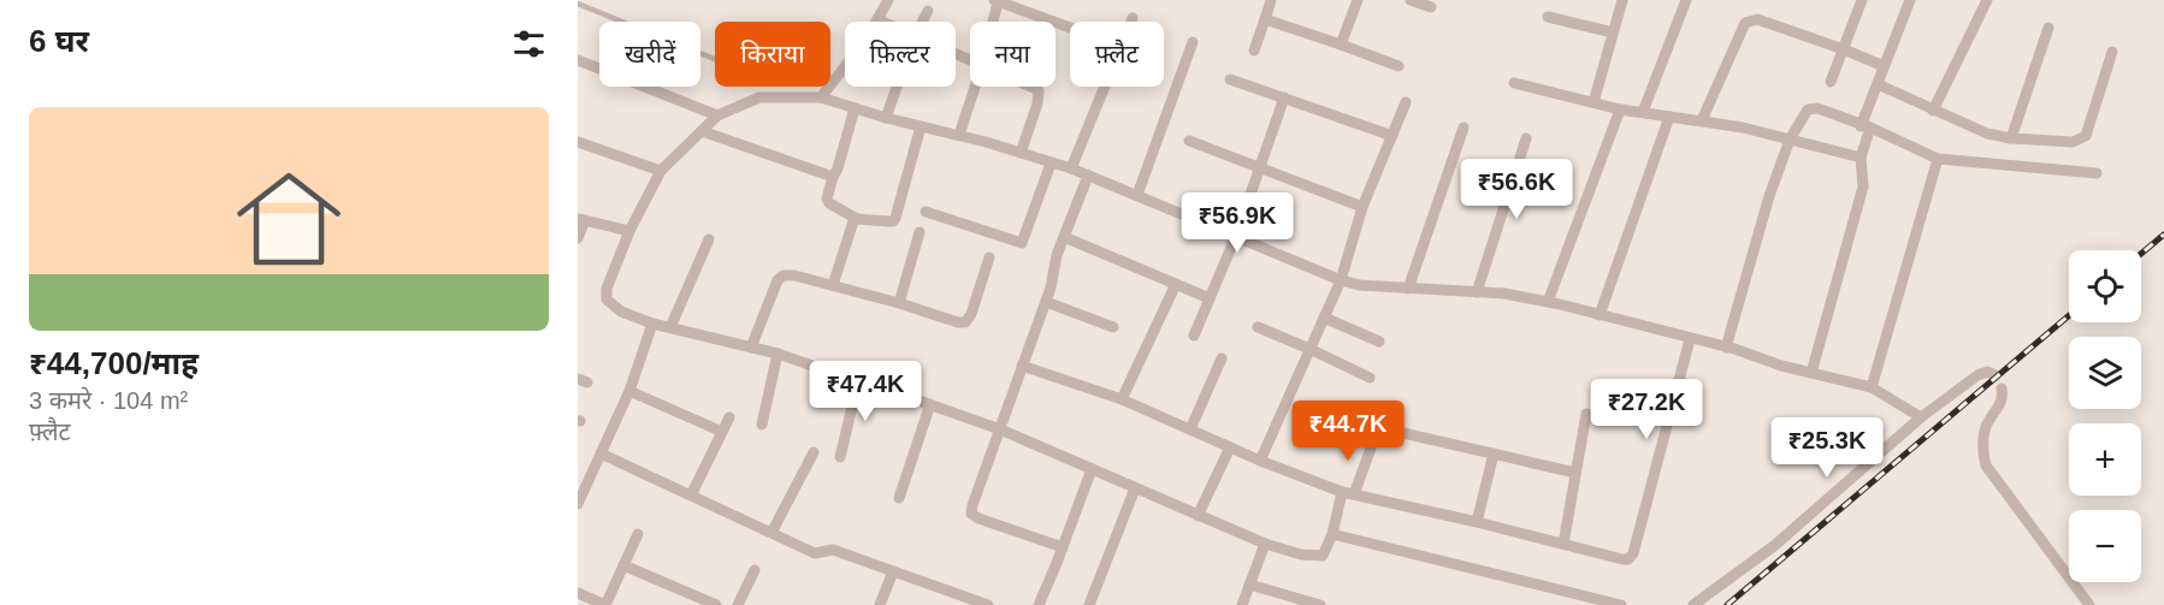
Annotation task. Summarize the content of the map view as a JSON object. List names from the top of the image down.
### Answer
{
  "page": {
    "heading": "6 घर",
    "chip": [
      "खरीदें",
      "किराया",
      "फ़िल्टर",
      "नया",
      "फ़्लैट"
    ],
    "list": [
      {
        "name": "₹44,700/माह",
        "note": "3 कमरे · 104 m² · फ़्लैट"
      }
    ],
    "price": [
      "₹56.6K",
      "₹56.9K",
      "₹47.4K",
      "₹27.2K",
      "₹44.7K",
      "₹25.3K"
    ],
    "map_buttons": ["+", "−"]
  }
}
